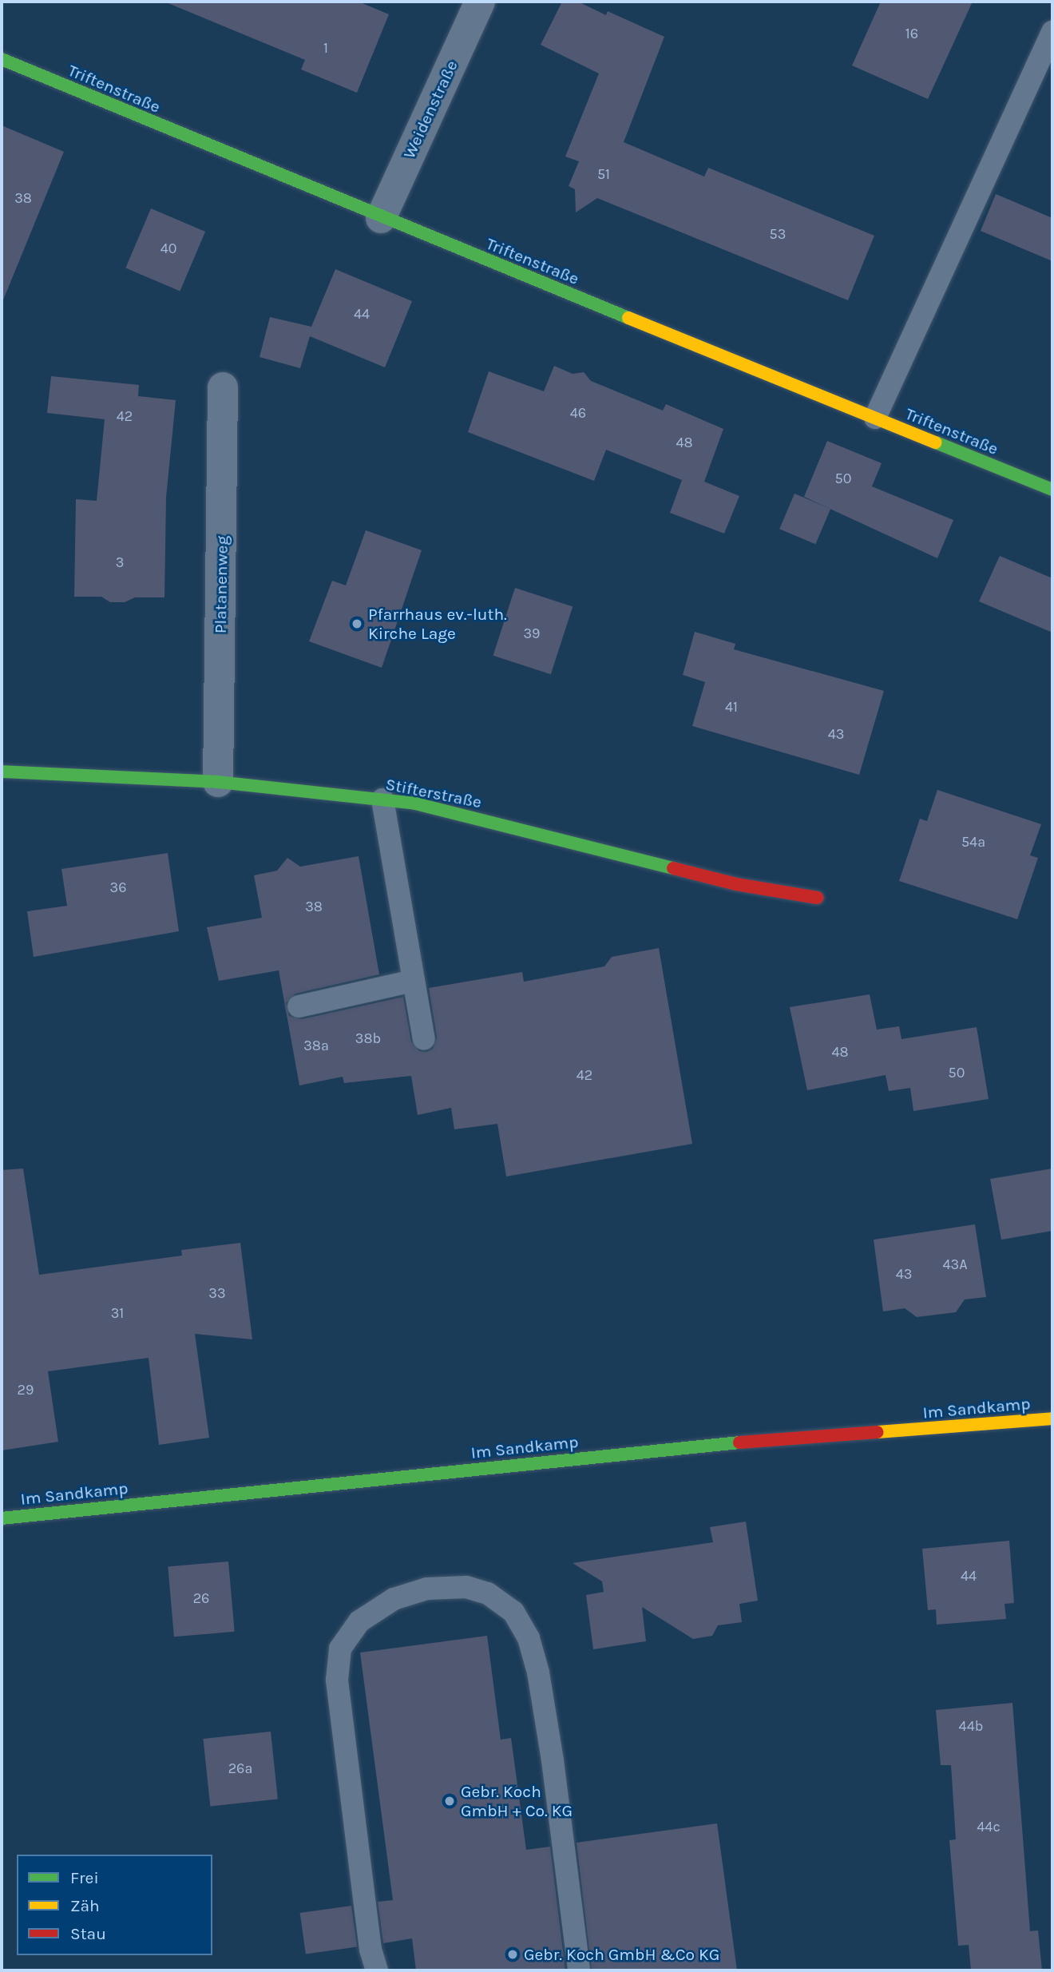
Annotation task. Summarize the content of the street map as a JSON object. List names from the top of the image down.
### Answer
{
  "streets": {
    "street": [
      "Triftenstraße",
      "Weidenstraße",
      "Platanenweg",
      "Stifterstraße",
      "Im Sandkamp"
    ]
  },
  "crossings": [
    ["Triftenstraße", "Weidenstraße"],
    ["Platanenweg", "Stifterstraße"]
  ],
  "places": ["Pfarrhaus ev.-luth. Kirche Lage", "Gebr. Koch GmbH + Co. KG", "Gebr. Koch GmbH &Co KG"],
  "house_numbers": [
    "16",
    "1",
    "51",
    "38",
    "53",
    "40",
    "44",
    "46",
    "42",
    "48",
    "50",
    "3",
    "39",
    "41",
    "43",
    "54a",
    "36",
    "38",
    "38b",
    "38a",
    "48",
    "50",
    "42",
    "43A",
    "43",
    "33",
    "31",
    "29",
    "44",
    "26",
    "44b",
    "26a",
    "44c"
  ],
  "legend": ["Frei", "Zäh", "Stau"]
}
